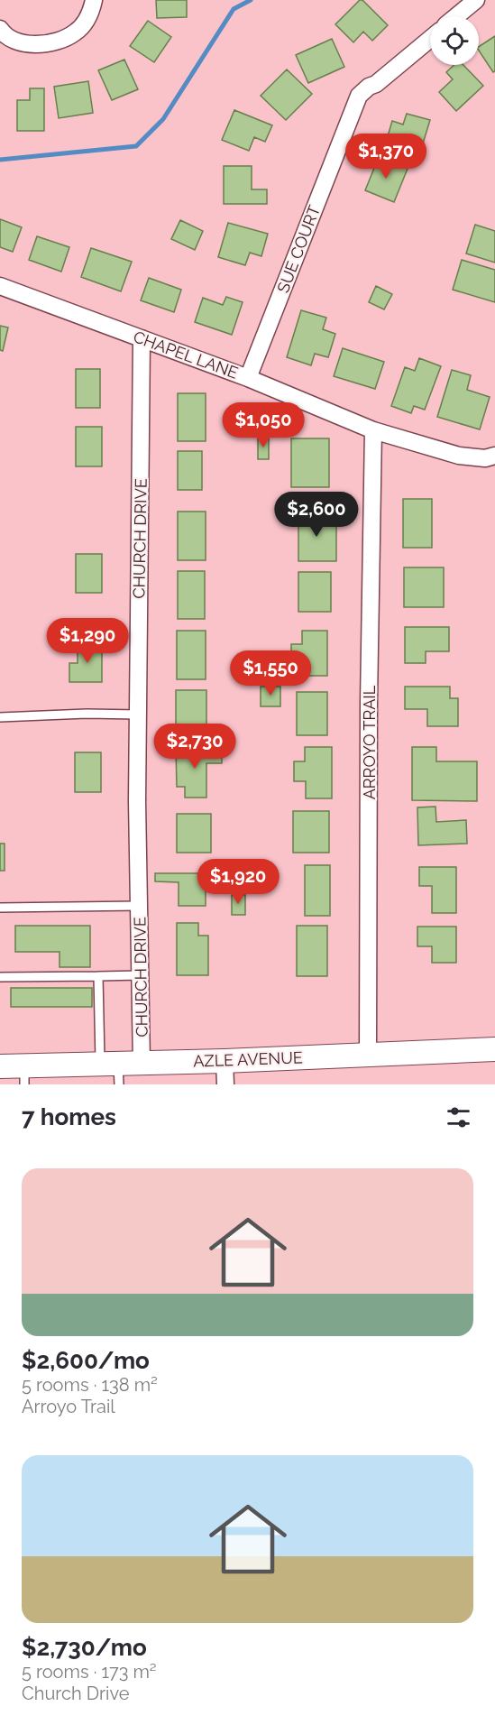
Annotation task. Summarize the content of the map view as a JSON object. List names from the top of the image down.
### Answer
{
  "streets": {
    "main road": ["AZLE AVENUE"],
    "street": [
      "SUE COURT",
      "CHAPEL LANE",
      "CHURCH DRIVE",
      "ARROYO TRAIL"
    ]
  },
  "crossings": [
    ["SUE COURT", "CHAPEL LANE"],
    ["CHAPEL LANE", "CHURCH DRIVE"],
    ["CHAPEL LANE", "ARROYO TRAIL"],
    ["CHURCH DRIVE", "AZLE AVENUE"],
    ["ARROYO TRAIL", "AZLE AVENUE"]
  ],
  "page": {
    "price": [
      "$1,370",
      "$1,050",
      "$2,600",
      "$1,290",
      "$1,550",
      "$2,730",
      "$1,920"
    ],
    "heading": "7 homes",
    "list": [
      {
        "name": "$2,600/mo",
        "note": "5 rooms · 138 m² · Arroyo Trail"
      },
      {
        "name": "$2,730/mo",
        "note": "5 rooms · 173 m² · Church Drive"
      }
    ]
  }
}
